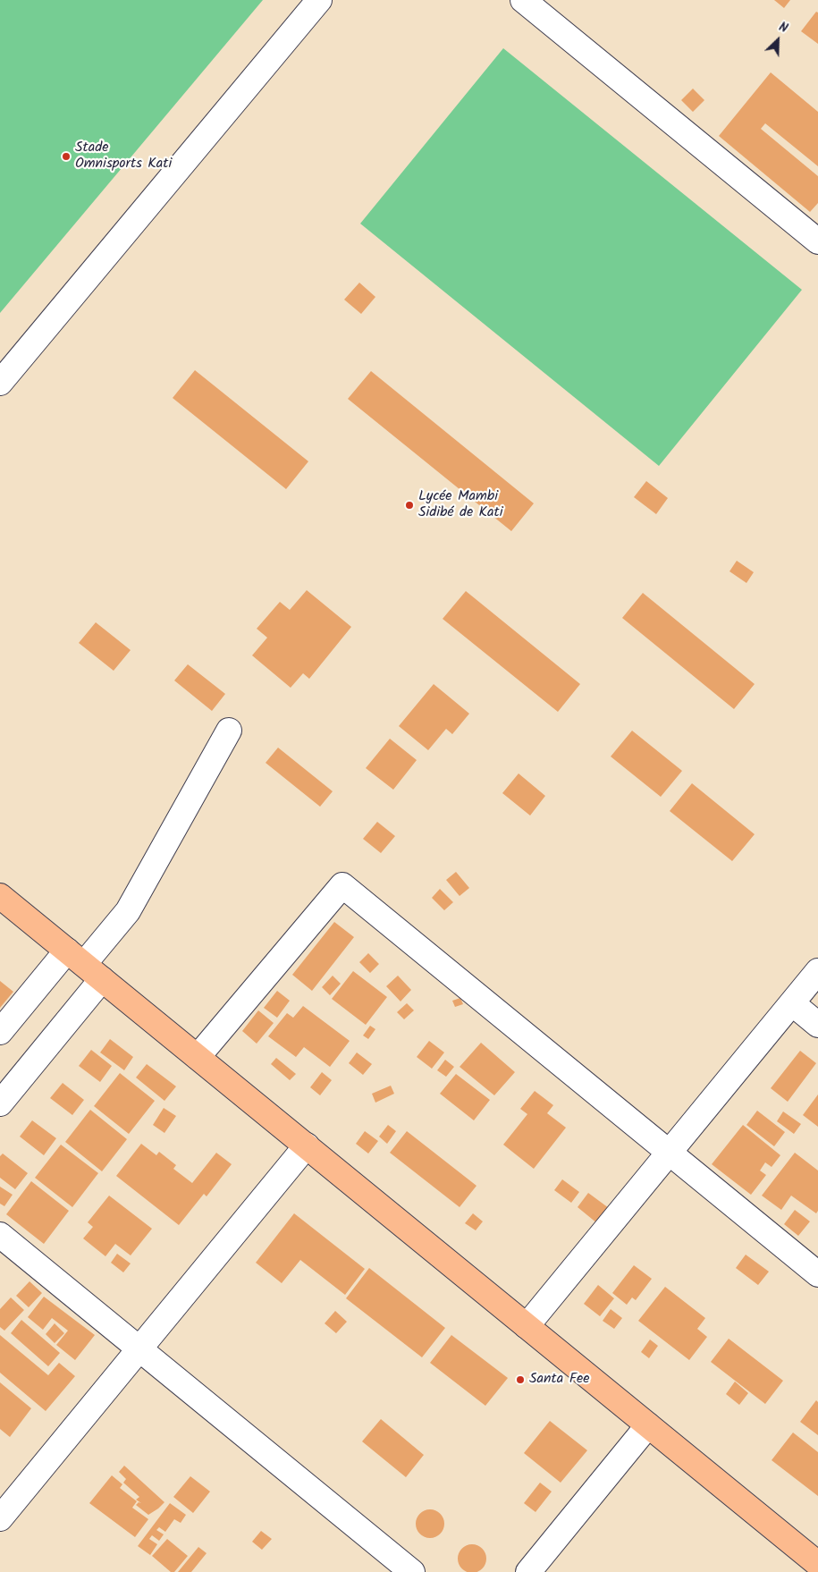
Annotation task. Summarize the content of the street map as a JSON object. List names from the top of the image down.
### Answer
{
  "places": ["Stade Omnisports Kati", "Lycée Mambi Sidibé de Kati", "Santa Fee"],
  "north": "top right"
}
